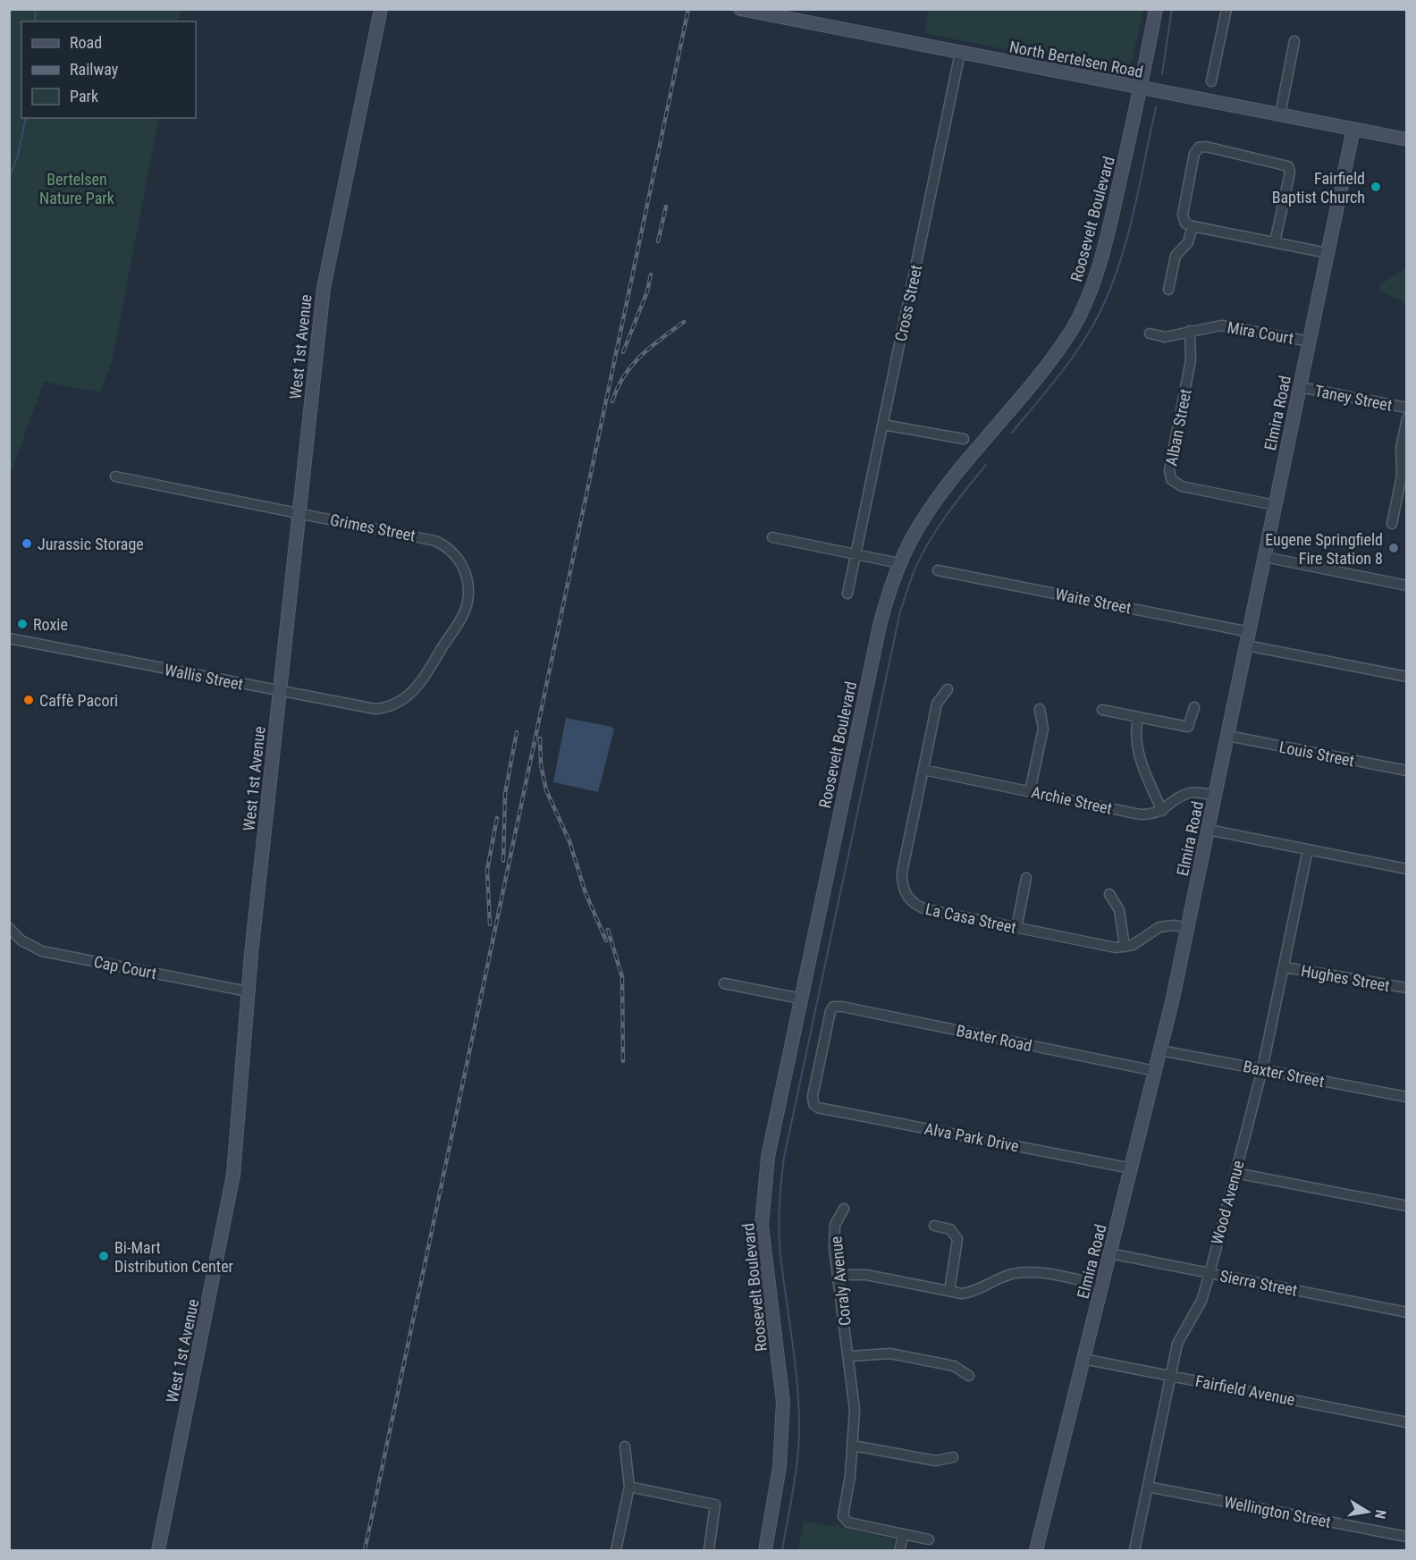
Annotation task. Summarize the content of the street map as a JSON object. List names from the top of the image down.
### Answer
{
  "streets": {
    "street": [
      "North Bertelsen Road",
      "Roosevelt Boulevard",
      "Cross Street",
      "Mira Court",
      "West 1st Avenue",
      "Taney Street",
      "Elmira Road",
      "Alban Street",
      "Grimes Street",
      "Waite Street",
      "Wallis Street",
      "Louis Street",
      "Archie Street",
      "La Casa Street",
      "Cap Court",
      "Hughes Street",
      "Baxter Road",
      "Baxter Street",
      "Alva Park Drive",
      "Wood Avenue",
      "Coraly Avenue",
      "Sierra Street",
      "Fairfield Avenue",
      "Wellington Street"
    ]
  },
  "crossings": [
    ["North Bertelsen Road", "Roosevelt Boulevard"],
    ["North Bertelsen Road", "Cross Street"],
    ["North Bertelsen Road", "Elmira Road"],
    ["Mira Court", "Elmira Road"],
    ["Mira Court", "Alban Street"],
    ["West 1st Avenue", "Grimes Street"],
    ["West 1st Avenue", "Wallis Street"],
    ["West 1st Avenue", "Cap Court"],
    ["Taney Street", "Elmira Road"],
    ["Elmira Road", "Alban Street"],
    ["Elmira Road", "Waite Street"],
    ["Elmira Road", "Louis Street"],
    ["Elmira Road", "Baxter Road"],
    ["Elmira Road", "Baxter Street"],
    ["Elmira Road", "Alva Park Drive"],
    ["Elmira Road", "Sierra Street"],
    ["Elmira Road", "Fairfield Avenue"],
    ["Grimes Street", "Wallis Street"],
    ["Archie Street", "La Casa Street"],
    ["Hughes Street", "Wood Avenue"],
    ["Baxter Road", "Alva Park Drive"],
    ["Baxter Street", "Wood Avenue"],
    ["Wood Avenue", "Sierra Street"],
    ["Wood Avenue", "Fairfield Avenue"],
    ["Wood Avenue", "Wellington Street"]
  ],
  "parks": ["Bertelsen Nature Park"],
  "places": [
    "Fairfield Baptist Church",
    "Jurassic Storage",
    "Eugene Springfield Fire Station 8",
    "Roxie",
    "Caffè Pacori",
    "Bi-Mart Distribution Center"
  ],
  "legend": ["Road", "Railway", "Park"],
  "north": "right"
}
